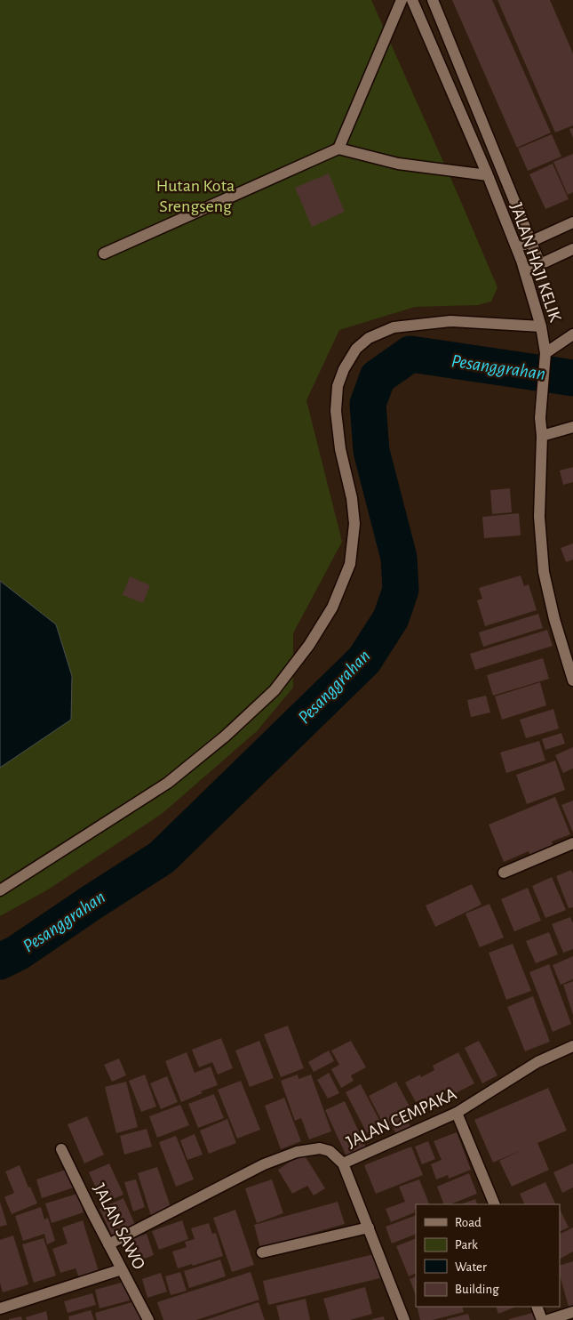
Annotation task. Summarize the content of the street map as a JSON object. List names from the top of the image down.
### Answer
{
  "streets": {
    "street": ["JALAN HAJI KELIK", "JALAN CEMPAKA", "JALAN SAWO"]
  },
  "water": ["Pesanggrahan"],
  "parks": ["Hutan Kota Srengseng"],
  "legend": [
    "Road",
    "Park",
    "Water",
    "Building"
  ]
}
